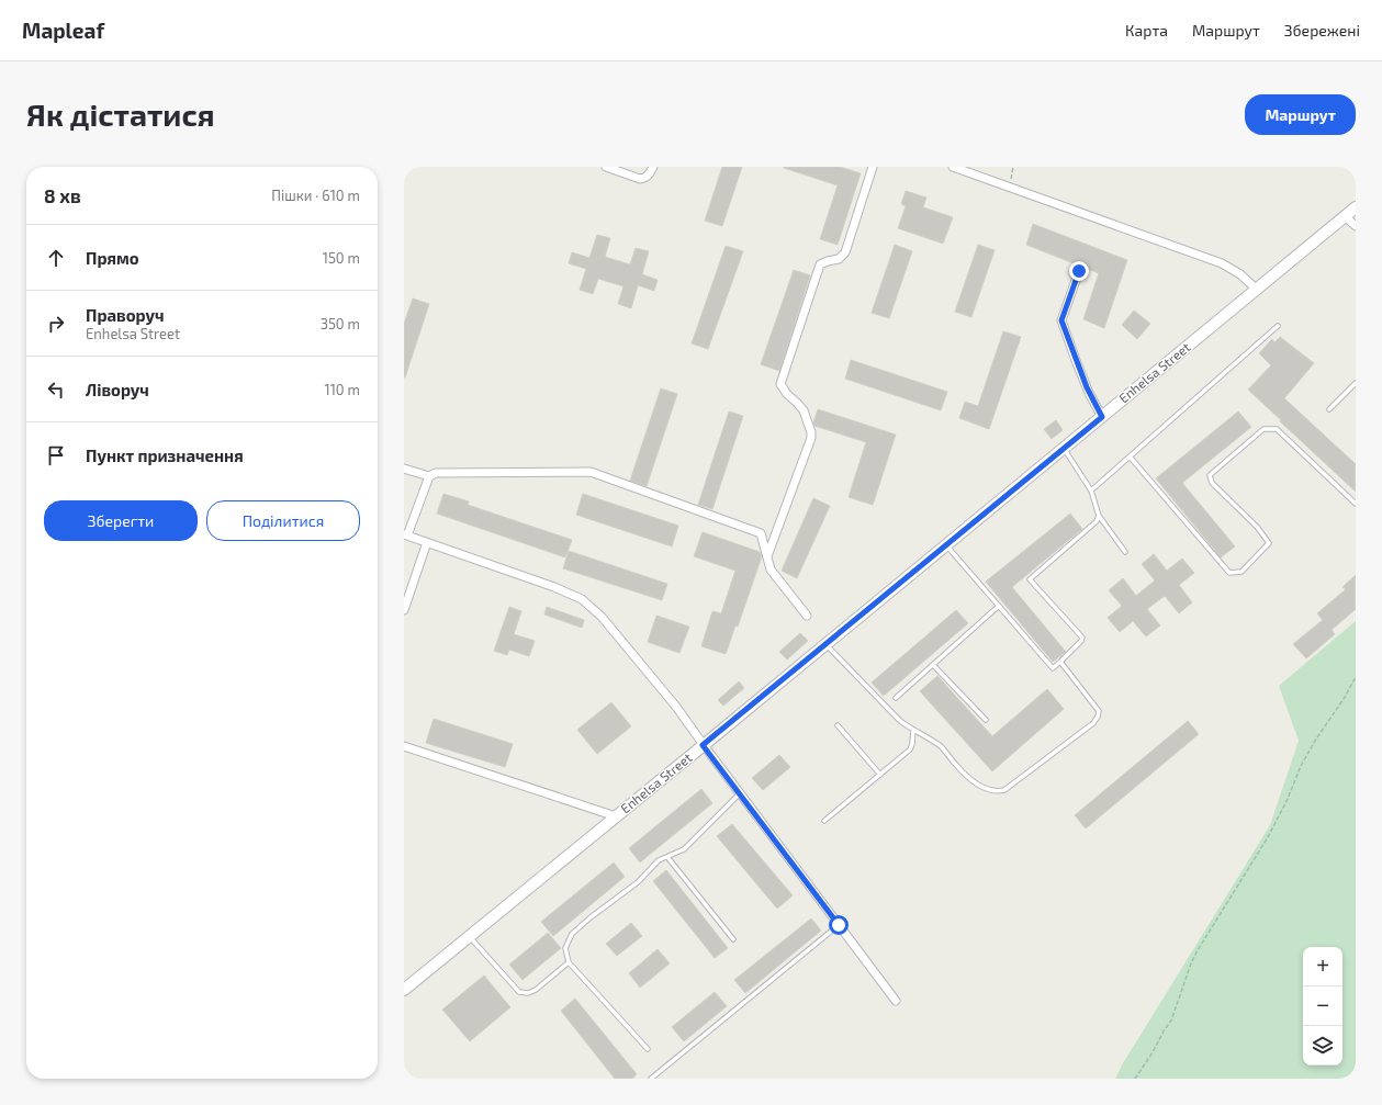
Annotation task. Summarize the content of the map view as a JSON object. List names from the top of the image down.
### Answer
{
  "streets": {
    "street": ["Enhelsa Street"]
  },
  "page": {
    "header": "Mapleaf",
    "nav": ["Карта", "Маршрут", "Збережені"],
    "buttons": [
      "Маршрут",
      ["Зберегти", "Поділитися"]
    ],
    "title": "Як дістатися",
    "heading": ["8 хв", "Пішки · 610 m"],
    "list": [
      ["Прямо", "150 m"],
      ["Праворуч", "Enhelsa Street", "350 m"],
      ["Ліворуч", "110 m"],
      "Пункт призначення"
    ],
    "map_buttons": ["+", "−"]
  }
}
